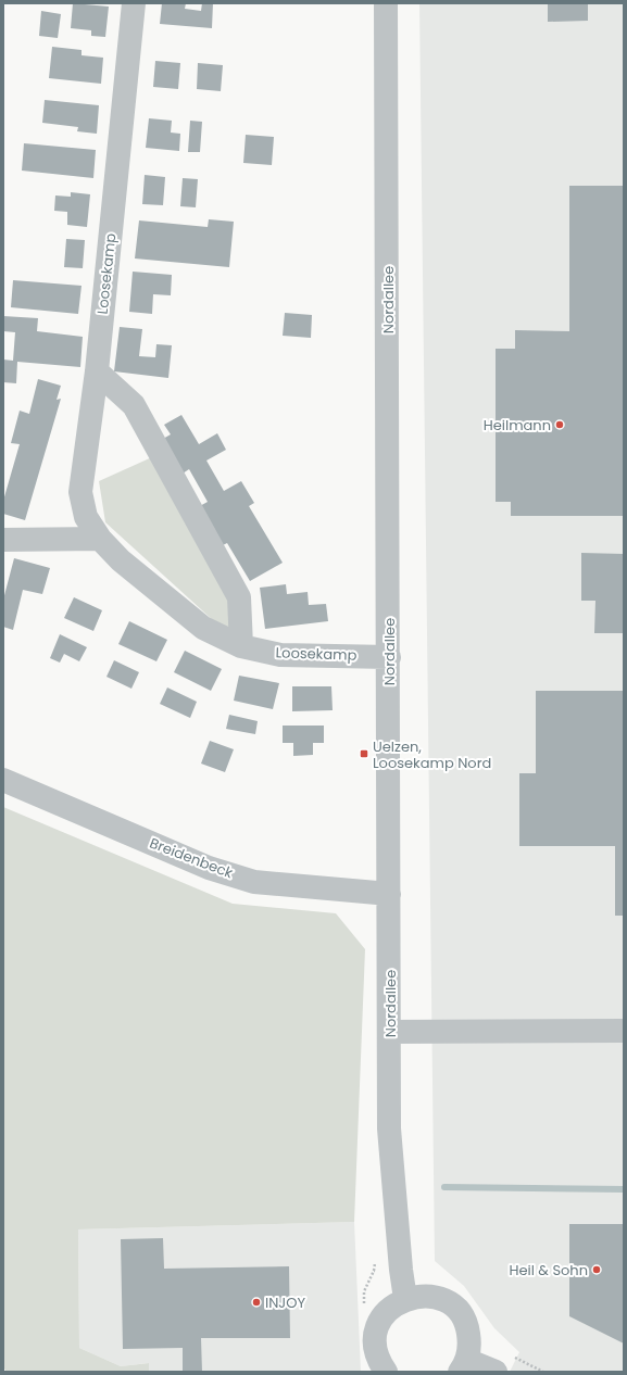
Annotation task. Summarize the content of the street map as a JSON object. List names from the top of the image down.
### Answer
{
  "streets": {
    "street": ["Loosekamp", "Nordallee", "Breidenbeck"]
  },
  "crossings": [
    ["Loosekamp", "Nordallee"],
    ["Nordallee", "Breidenbeck"]
  ],
  "places": {
    "other": ["Heilmann", "Heil & Sohn", "INJOY"],
    "transit": ["Uelzen, Loosekamp Nord"]
  }
}
